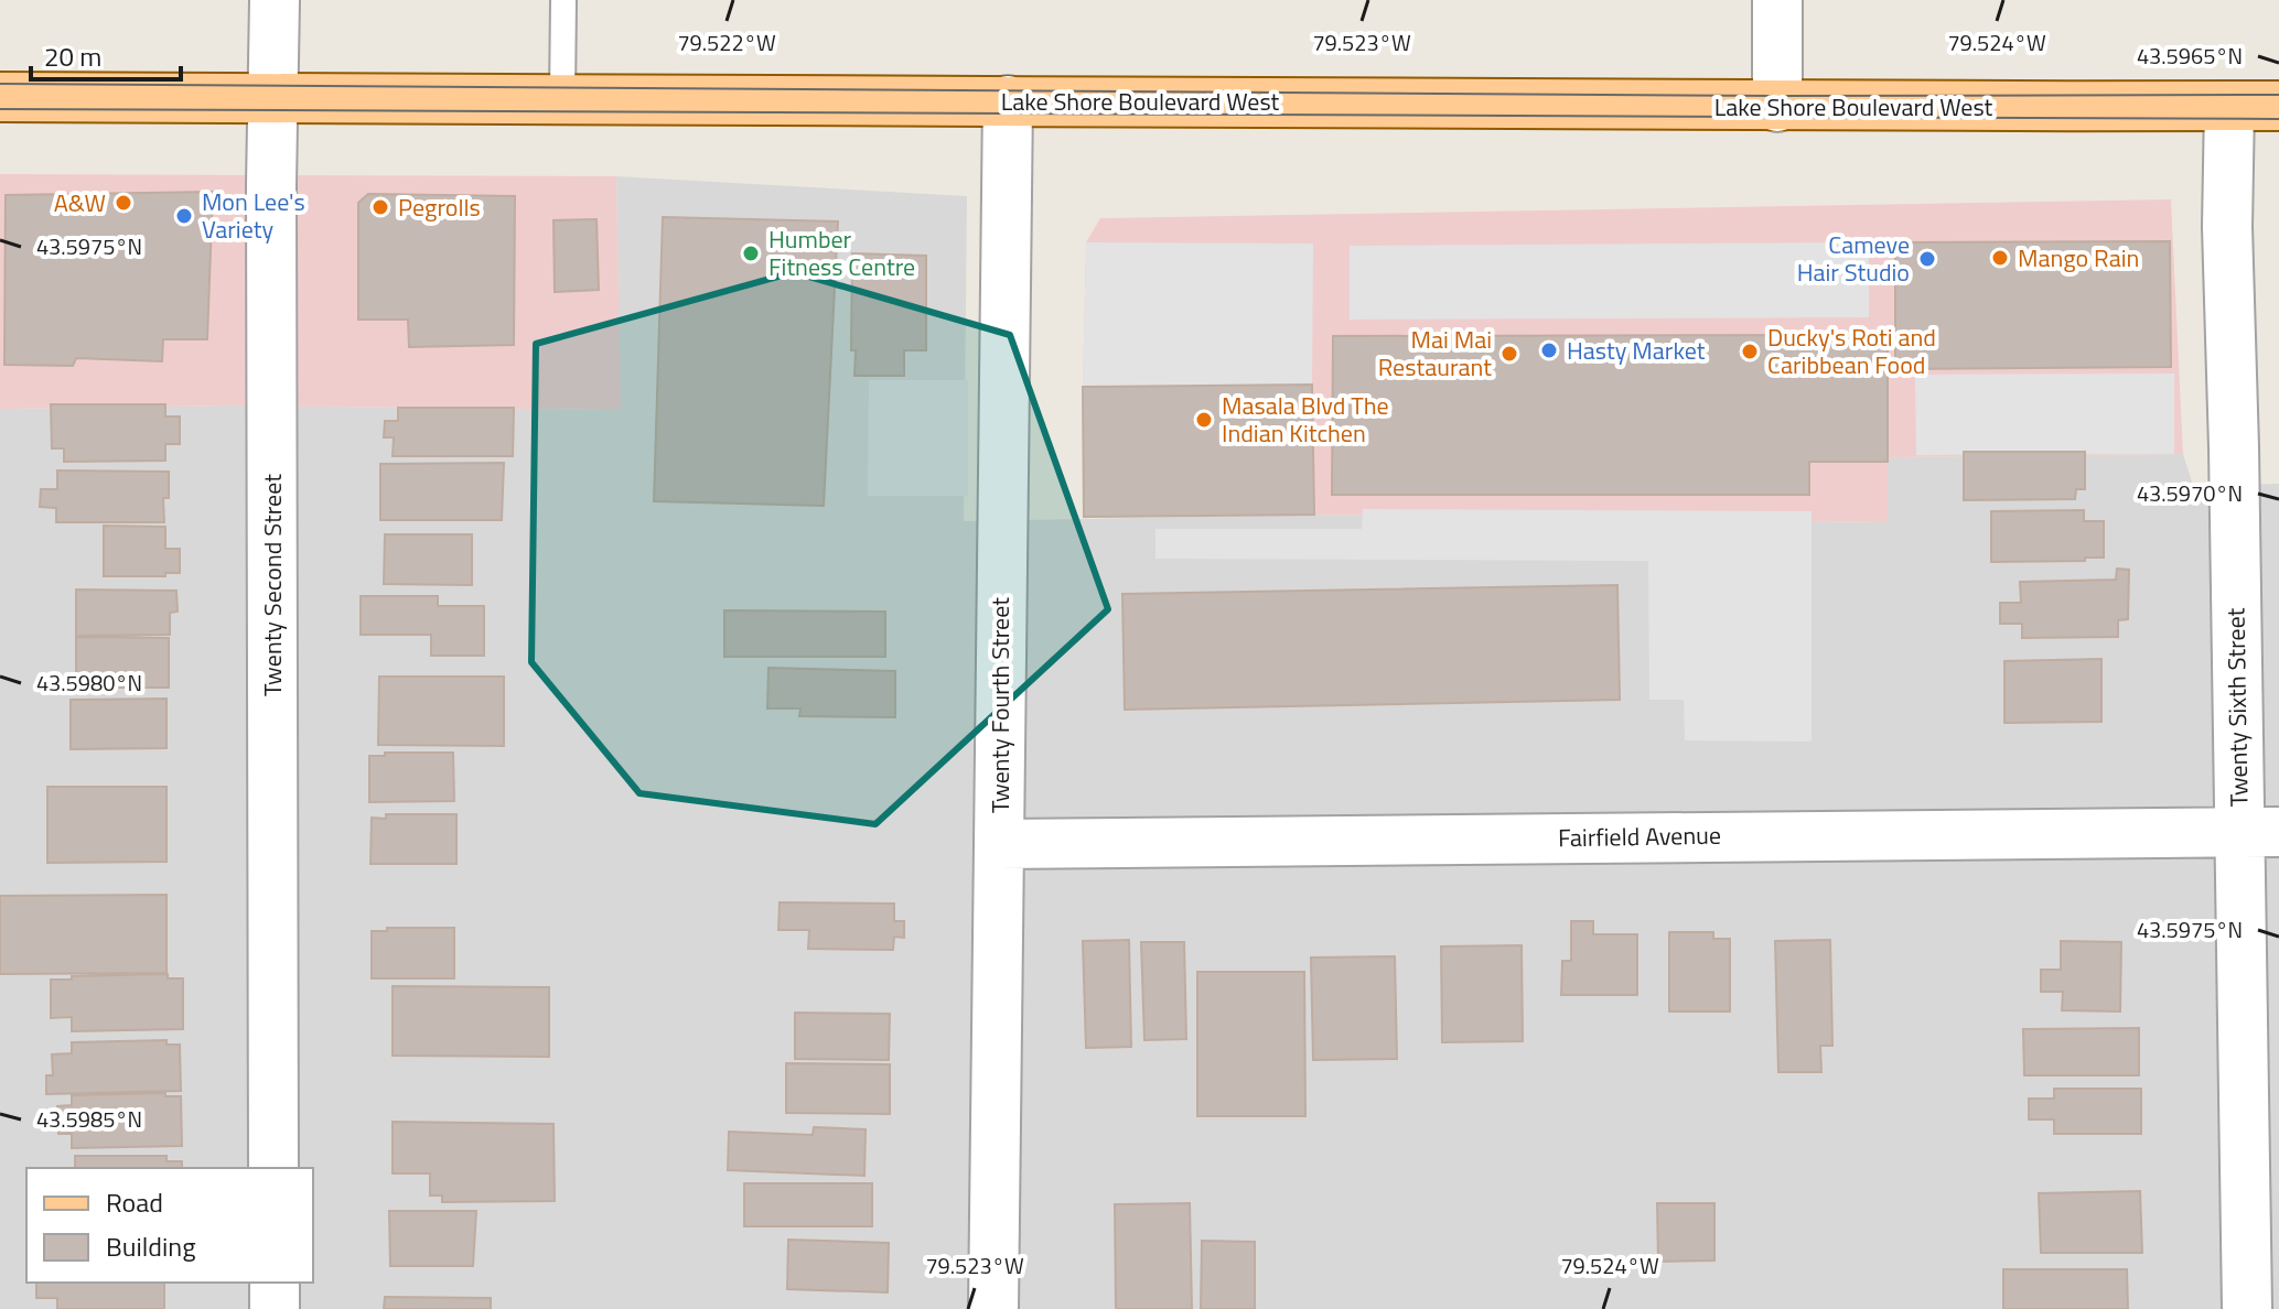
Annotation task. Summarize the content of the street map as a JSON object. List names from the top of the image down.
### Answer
{
  "streets": {
    "main road": ["Lake Shore Boulevard West"],
    "street": [
      "Twenty Second Street",
      "Twenty Fourth Street",
      "Twenty Sixth Street",
      "Fairfield Avenue"
    ]
  },
  "crossings": [
    ["Lake Shore Boulevard West", "Twenty Second Street"],
    ["Lake Shore Boulevard West", "Twenty Fourth Street"],
    ["Lake Shore Boulevard West", "Twenty Sixth Street"],
    ["Twenty Fourth Street", "Fairfield Avenue"],
    ["Twenty Sixth Street", "Fairfield Avenue"]
  ],
  "places": [
    "A&W",
    "Pegrolls",
    "Mon Lee's Variety",
    "Humber Fitness Centre",
    "Mango Rain",
    "Cameve Hair Studio",
    "Hasty Market",
    "Ducky's Roti and Caribbean Food",
    "Mai Mai Restaurant",
    "Masala Blvd The Indian Kitchen"
  ],
  "legend": ["Road", "Building"],
  "scale_bar": "20 m",
  "coordinates": [
    "79.522°W",
    "79.523°W",
    "79.524°W",
    "43.5965°N",
    "43.5975°N",
    "43.5970°N",
    "43.5980°N",
    "43.5985°N"
  ]
}
